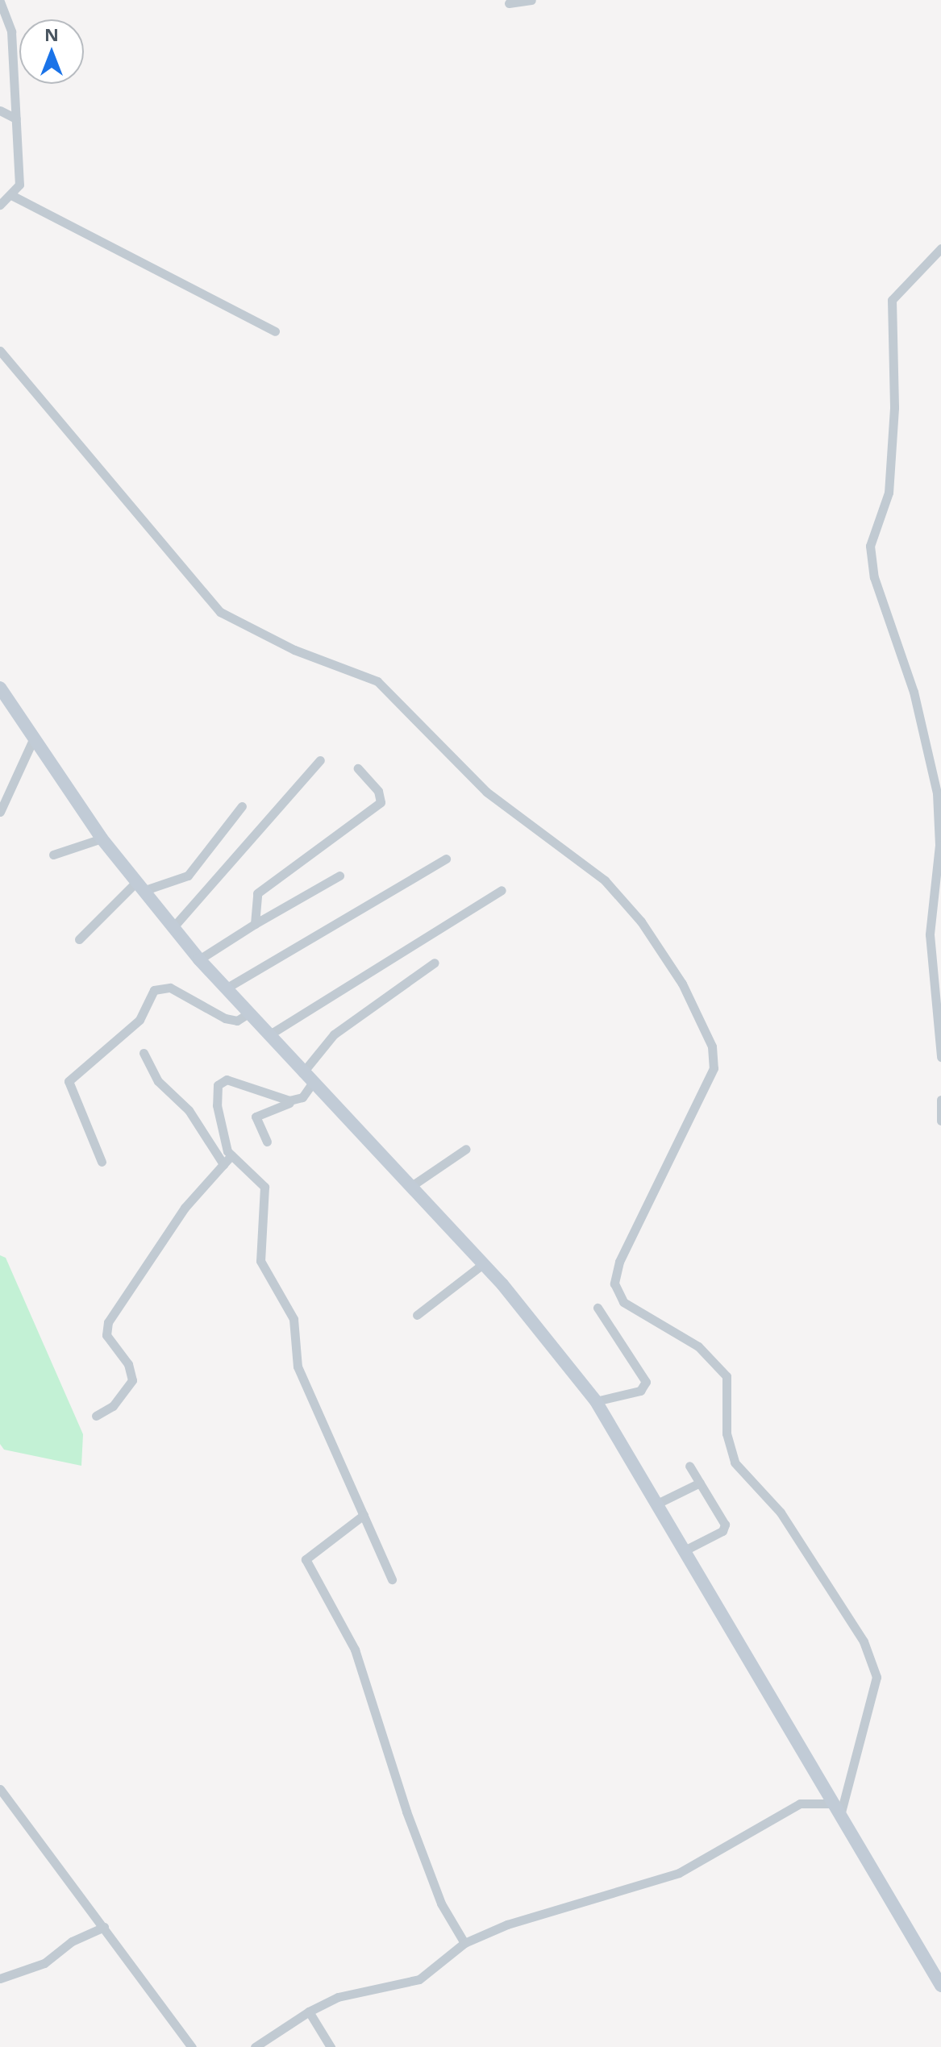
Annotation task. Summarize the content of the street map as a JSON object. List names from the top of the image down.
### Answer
{
  "north": "top"
}
